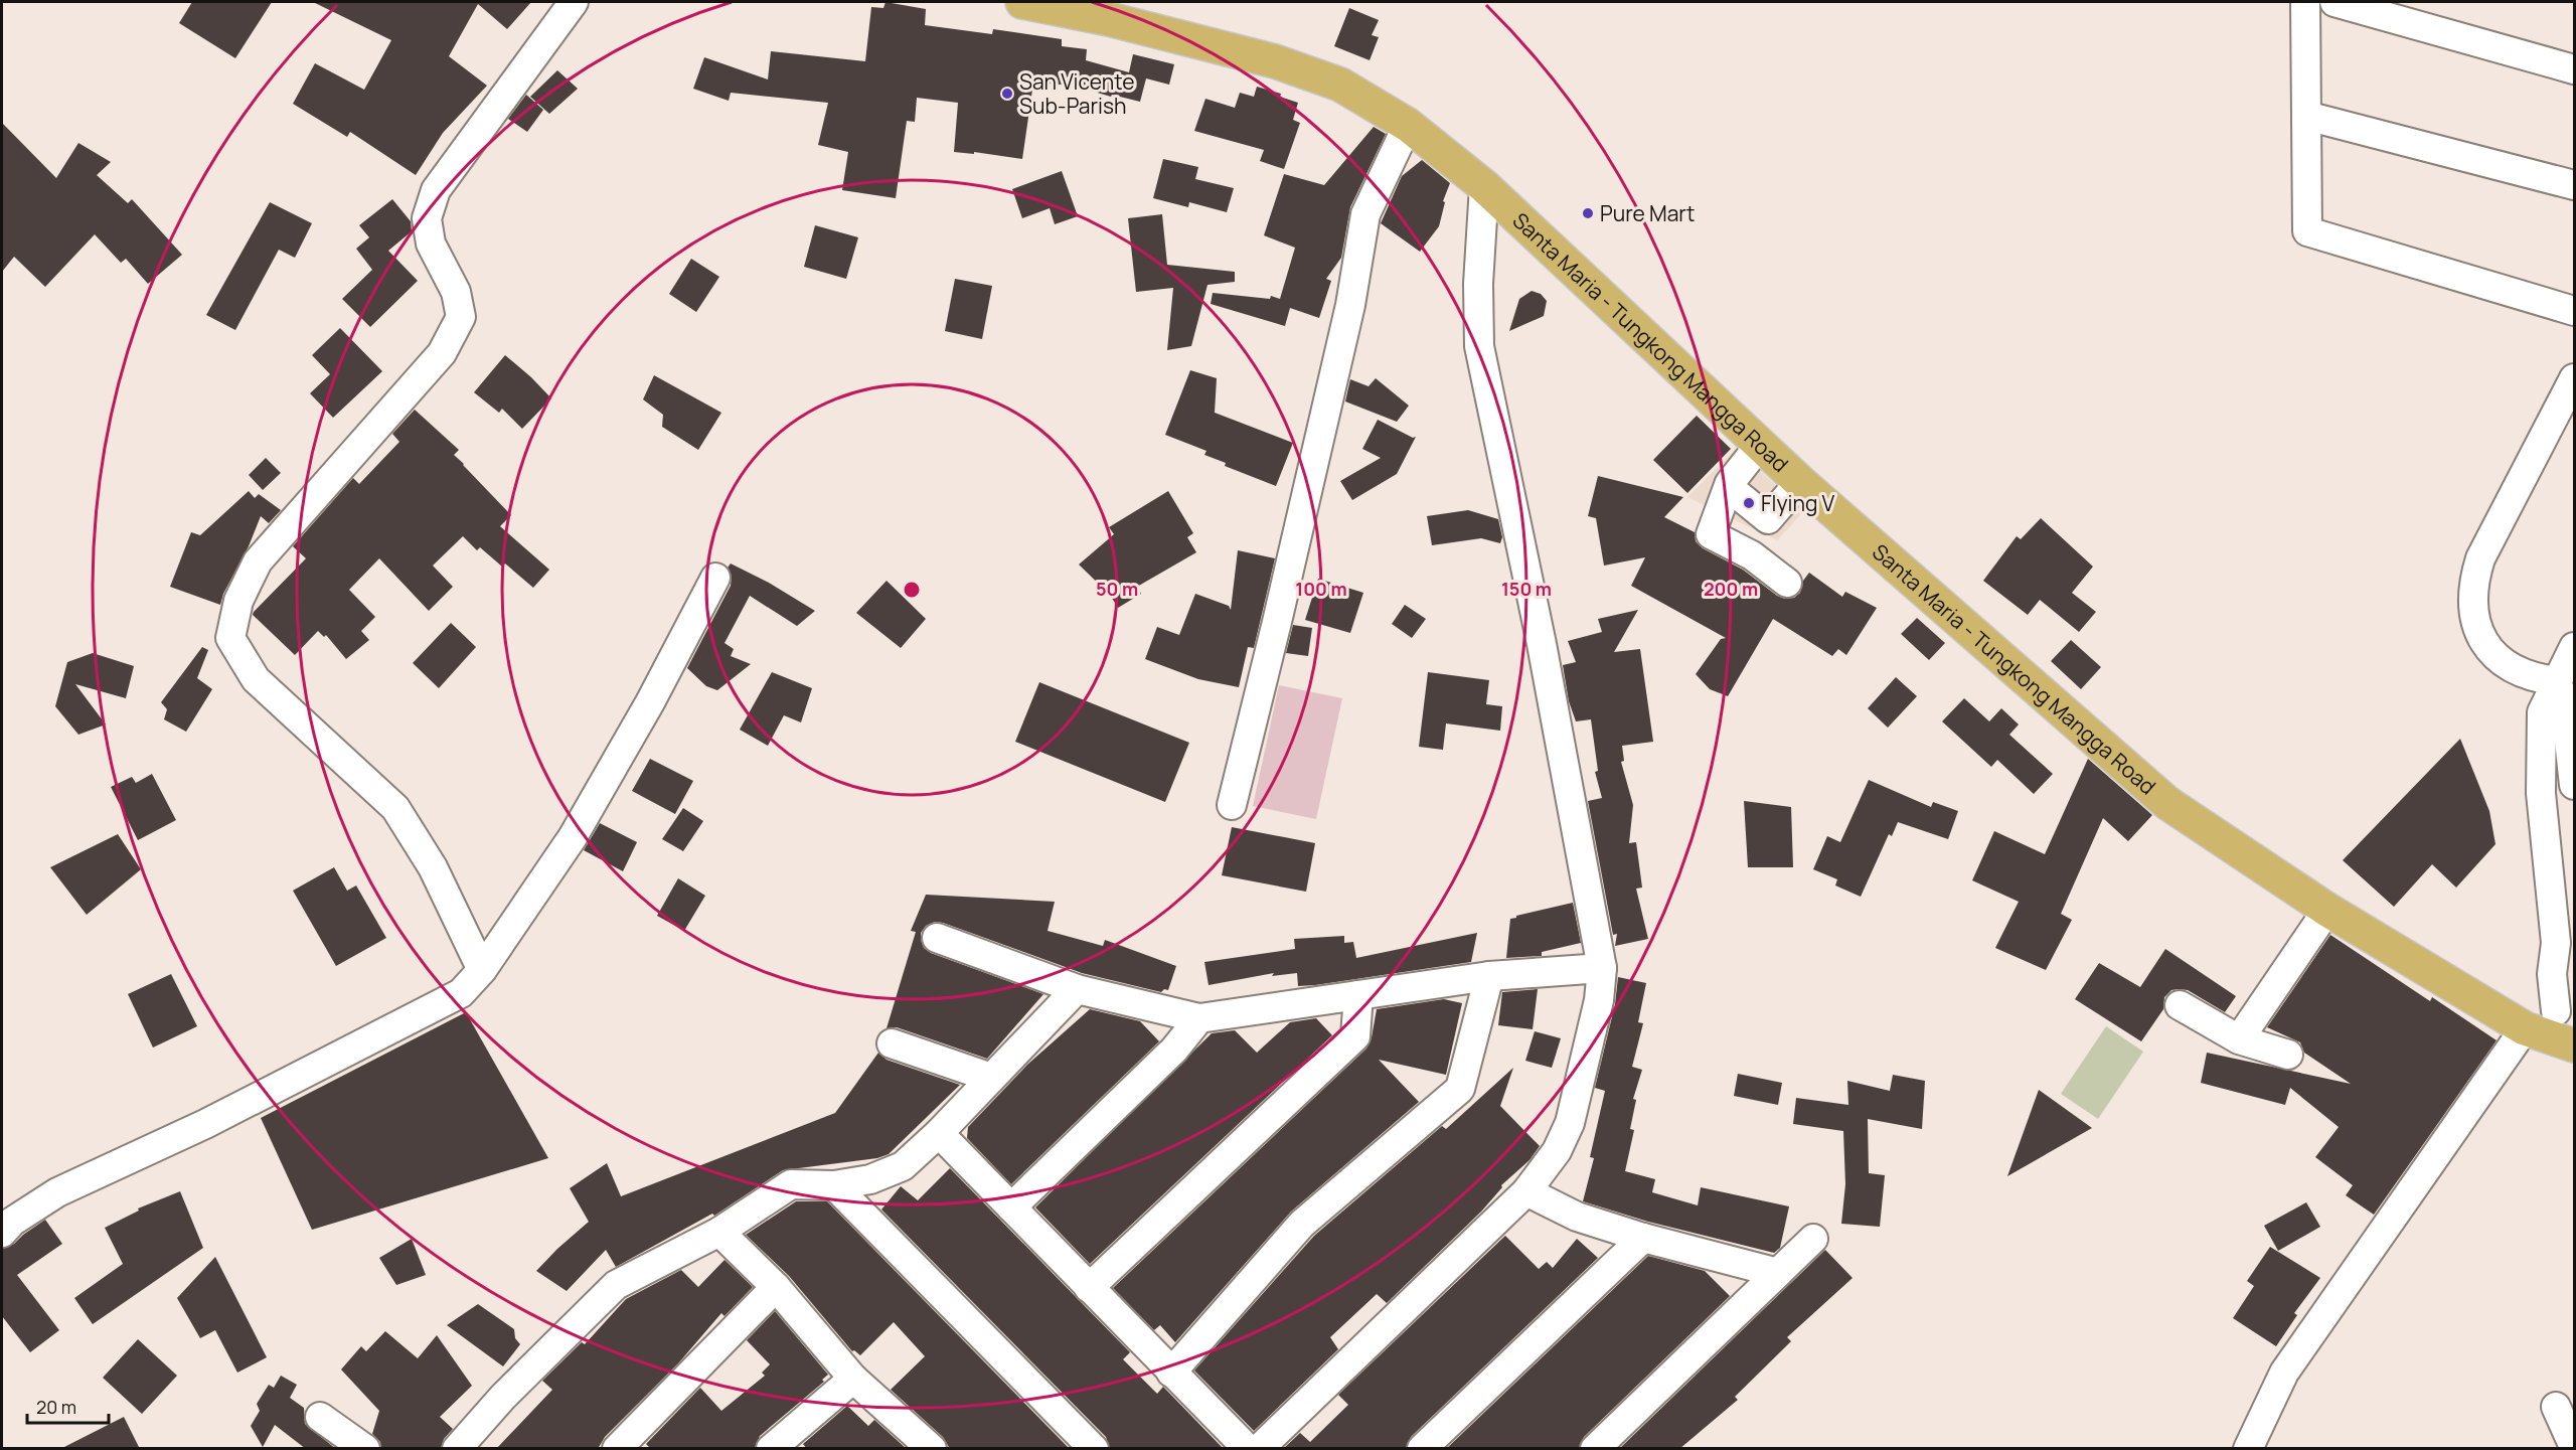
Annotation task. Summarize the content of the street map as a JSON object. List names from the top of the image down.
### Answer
{
  "streets": {
    "main road": ["Santa Maria - Tungkong Mangga Road"]
  },
  "places": ["San Vicente Sub-Parish", "Pure Mart", "Flying V"],
  "scale_bar": "20 m",
  "rings": [
    "50 m",
    "100 m",
    "150 m",
    "200 m"
  ]
}
